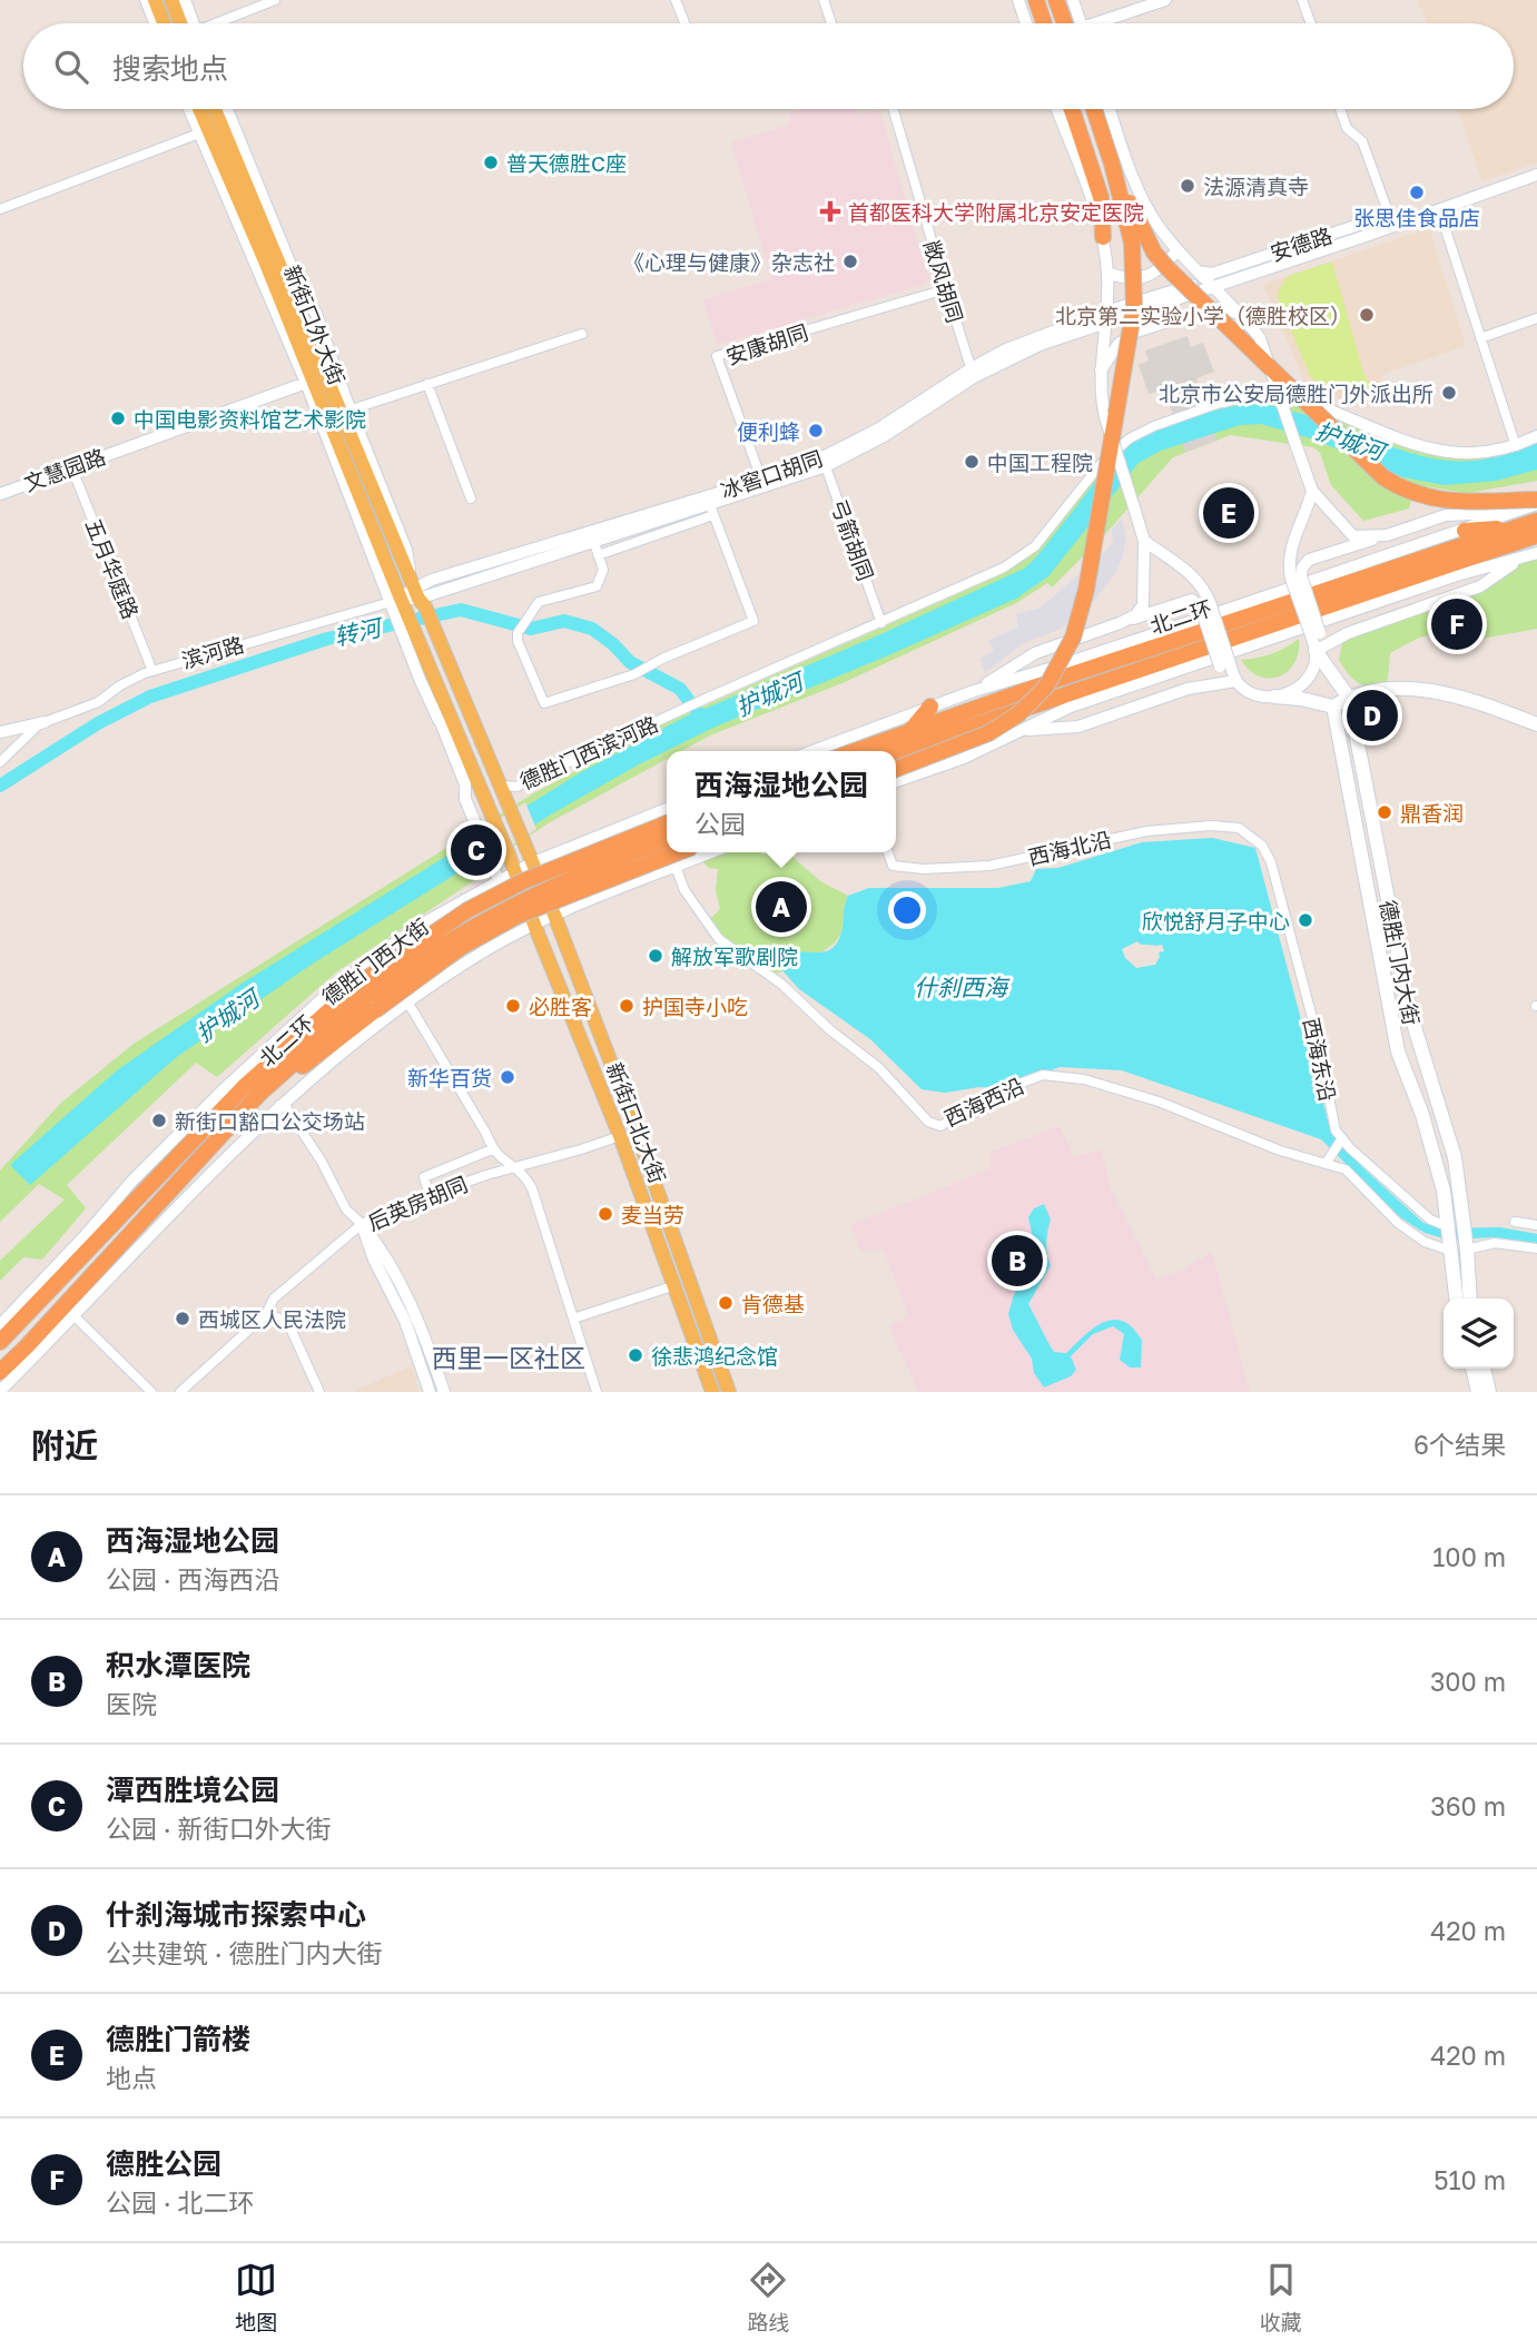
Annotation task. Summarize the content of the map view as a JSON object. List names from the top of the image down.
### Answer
{
  "streets": {
    "highway": ["北二环"],
    "main road": ["新街口外大街", "德胜门内大街", "新街口北大街"],
    "street": [
      "安德路",
      "敞风胡同",
      "安康胡同",
      "文慧园路",
      "冰窖口胡同",
      "弓箭胡同",
      "五月华庭路",
      "滨河路",
      "德胜门西滨河路",
      "西海北沿",
      "德胜门西大街",
      "西海东沿",
      "西海西沿",
      "后英房胡同"
    ]
  },
  "crossings": [
    ["安德路", "冰窖口胡同"],
    ["敞风胡同", "安康胡同"],
    ["敞风胡同", "冰窖口胡同"],
    ["新街口外大街", "文慧园路"],
    ["新街口外大街", "冰窖口胡同"],
    ["新街口外大街", "滨河路"],
    ["新街口外大街", "德胜门西滨河路"],
    ["新街口外大街", "德胜门西大街"],
    ["新街口外大街", "新街口北大街"],
    ["安康胡同", "冰窖口胡同"],
    ["文慧园路", "五月华庭路"],
    ["冰窖口胡同", "弓箭胡同"],
    ["弓箭胡同", "德胜门西滨河路"],
    ["五月华庭路", "滨河路"],
    ["西海北沿", "西海东沿"],
    ["德胜门西大街", "新街口北大街"],
    ["德胜门内大街", "西海东沿"],
    ["新街口北大街", "后英房胡同"]
  ],
  "districts": ["西里一区社区"],
  "water": ["护城河", "转河", "什刹西海"],
  "places": {
    "other": [
      "普天德胜C座",
      "法源清真寺",
      "张思佳食品店",
      "《心理与健康》杂志社",
      "北京第二实验小学（德胜校区）",
      "北京市公安局德胜门外派出所",
      "中国电影资料馆艺术影院",
      "便利蜂",
      "中国工程院",
      "鼎香润",
      "欣悦舒月子中心",
      "解放军歌剧院",
      "必胜客",
      "护国寺小吃",
      "新华百货",
      "新街口豁口公交场站",
      "麦当劳",
      "肯德基",
      "西城区人民法院",
      "徐悲鸿纪念馆"
    ],
    "health": ["首都医科大学附属北京安定医院"]
  },
  "page": {
    "search": "搜索地点",
    "pins": [
      "E",
      "F",
      "D",
      "C",
      "A",
      "B"
    ],
    "popup": ["西海湿地公园", "公园"],
    "heading": ["附近", "6个结果"],
    "list": [
      {
        "mark": "A",
        "name": "西海湿地公园",
        "note": "公园 · 西海西沿",
        "value": "100 m"
      },
      {
        "mark": "B",
        "name": "积水潭医院",
        "note": "医院",
        "value": "300 m"
      },
      {
        "mark": "C",
        "name": "潭西胜境公园",
        "note": "公园 · 新街口外大街",
        "value": "360 m"
      },
      {
        "mark": "D",
        "name": "什刹海城市探索中心",
        "note": "公共建筑 · 德胜门内大街",
        "value": "420 m"
      },
      {
        "mark": "E",
        "name": "德胜门箭楼",
        "note": "地点",
        "value": "420 m"
      },
      {
        "mark": "F",
        "name": "德胜公园",
        "note": "公园 · 北二环",
        "value": "510 m"
      }
    ],
    "nav": ["地图", "路线", "收藏"]
  }
}
